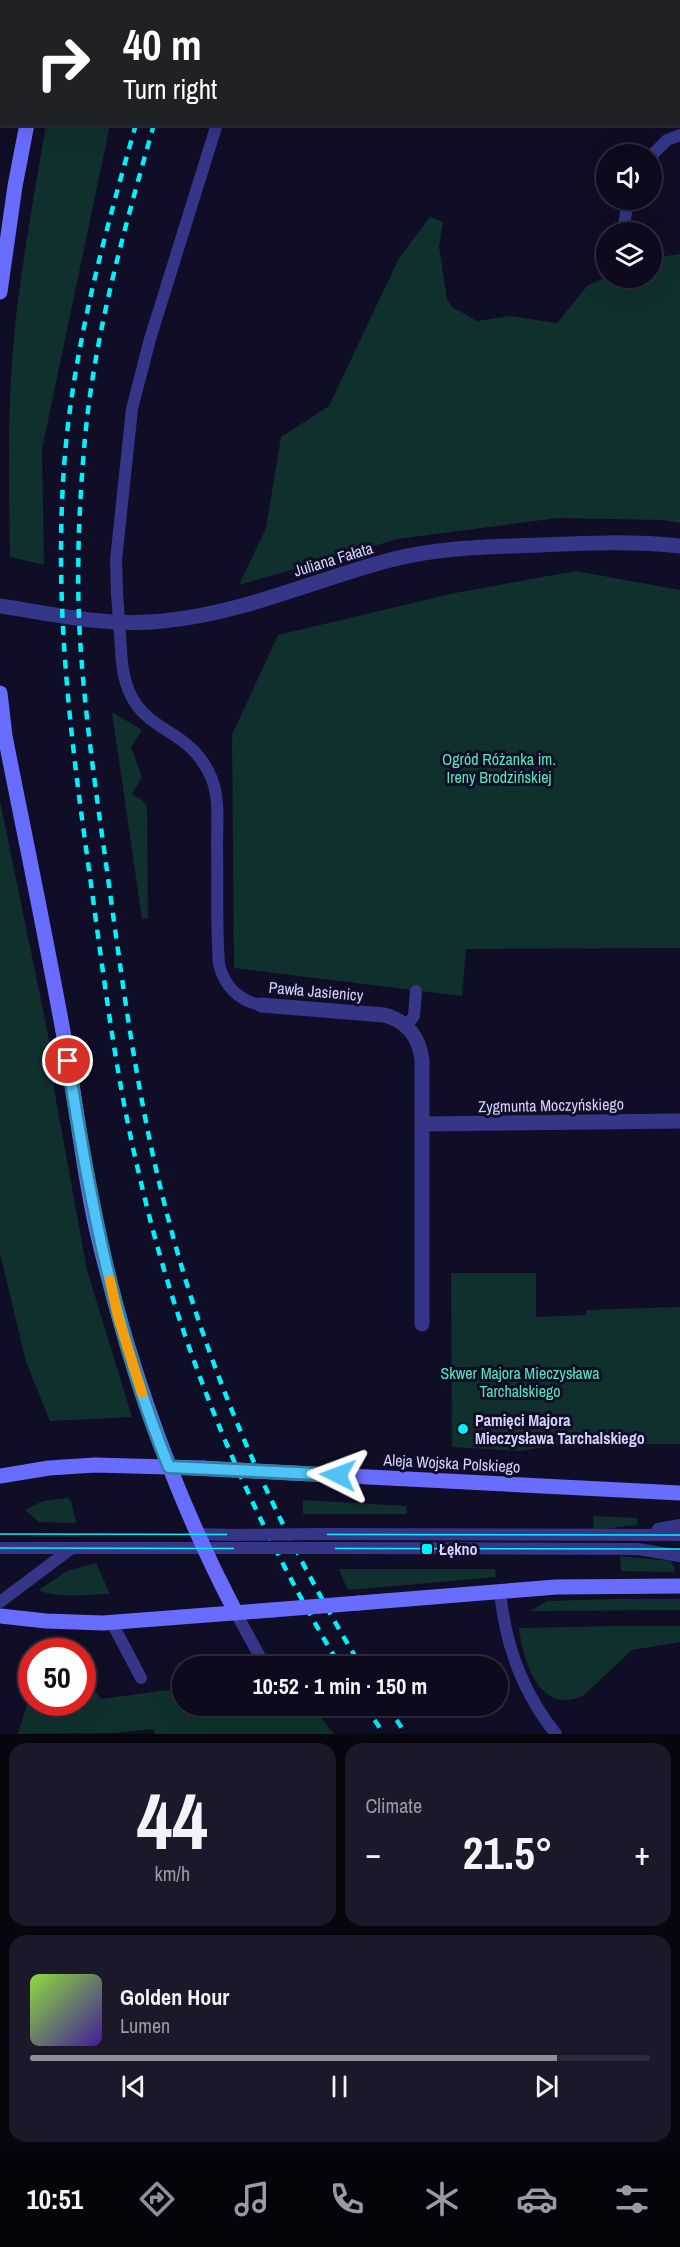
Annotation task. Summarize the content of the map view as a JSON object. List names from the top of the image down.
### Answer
{
  "streets": {
    "main road": ["Aleja Wojska Polskiego"],
    "street": ["Juliana Fałata", "Pawła Jasienicy", "Zygmunta Moczyńskiego"]
  },
  "parks": ["Ogród Różanka im. Ireny Brodzińskiej", "Skwer Majora Mieczysława Tarchalskiego"],
  "places": {
    "other": ["Pamięci Majora Mieczysława Tarchalskiego"],
    "transit": ["Łękno"]
  },
  "page": {
    "turn": ["40 m", "Turn right"],
    "limit": "50",
    "trip": "10:52 · 1 min · 150 m",
    "tile": [
      ["44", "km/h"],
      "Climate"
    ],
    "heat": ["−", "21.5°", "+"],
    "song": ["Golden Hour", "Lumen"],
    "tabs": "10:51"
  }
}
